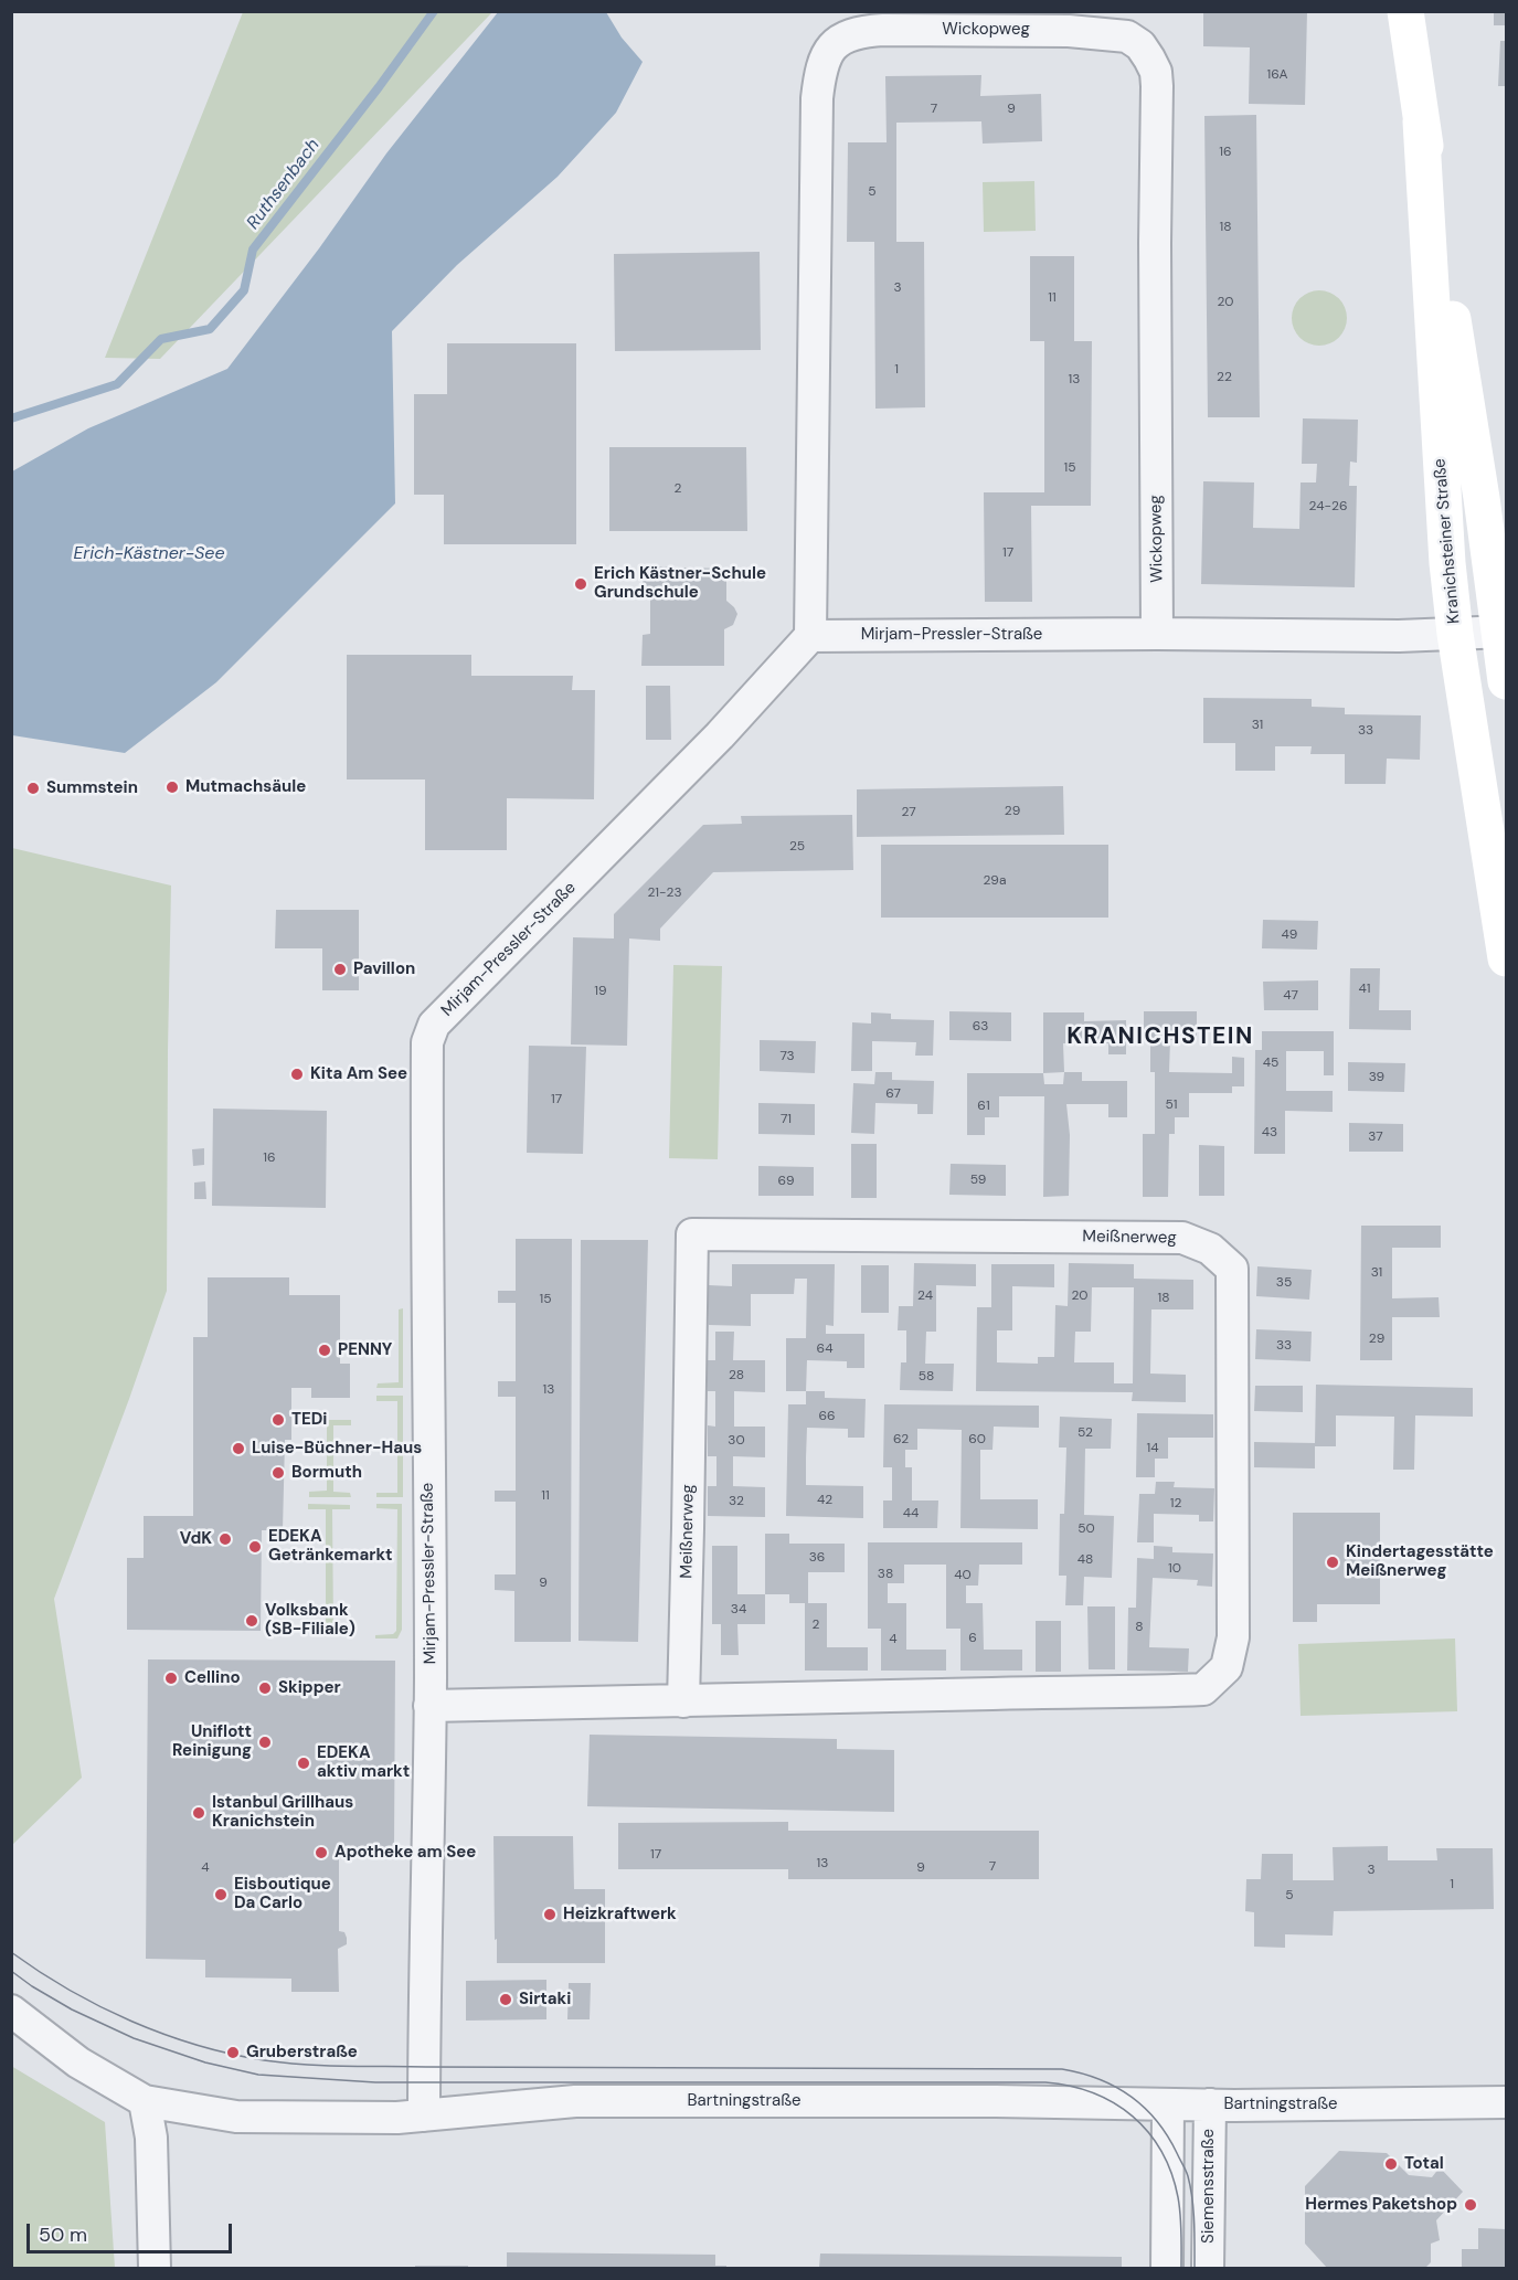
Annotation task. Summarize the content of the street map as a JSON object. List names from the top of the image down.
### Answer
{
  "streets": {
    "main road": ["Kranichsteiner Straße"],
    "street": [
      "Wickopweg",
      "Mirjam-Pressler-Straße",
      "Meißnerweg",
      "Bartningstraße",
      "Siemensstraße"
    ]
  },
  "crossings": [
    ["Wickopweg", "Mirjam-Pressler-Straße"],
    ["Kranichsteiner Straße", "Mirjam-Pressler-Straße"],
    ["Mirjam-Pressler-Straße", "Meißnerweg"],
    ["Mirjam-Pressler-Straße", "Bartningstraße"],
    ["Bartningstraße", "Siemensstraße"]
  ],
  "districts": ["KRANICHSTEIN"],
  "water": ["Ruthsenbach", "Erich-Kästner-See"],
  "places": [
    "Erich Kästner-Schule Grundschule",
    "Mutmachsäule",
    "Summstein",
    "Pavillon",
    "Kita Am See",
    "PENNY",
    "TEDi",
    "Luise-Büchner-Haus",
    "Bormuth",
    "VdK",
    "EDEKA Getränkemarkt",
    "Kindertagesstätte Meißnerweg",
    "Volksbank (SB-Filiale)",
    "Cellino",
    "Skipper",
    "Uniflott Reinigung",
    "EDEKA aktiv markt",
    "Istanbul Grillhaus Kranichstein",
    "Apotheke am See",
    "Eisboutique Da Carlo",
    "Heizkraftwerk",
    "Sirtaki",
    "Gruberstraße",
    "Total",
    "Hermes Paketshop"
  ],
  "house_numbers": [
    "16A",
    "7",
    "9",
    "16",
    "5",
    "18",
    "3",
    "11",
    "20",
    "1",
    "22",
    "13",
    "15",
    "2",
    "24-26",
    "17",
    "31",
    "33",
    "29",
    "27",
    "25",
    "29a",
    "21-23",
    "49",
    "41",
    "19",
    "47",
    "63",
    "73",
    "45",
    "39",
    "67",
    "17",
    "51",
    "61",
    "71",
    "43",
    "37",
    "16",
    "59",
    "69",
    "31",
    "35",
    "24",
    "20",
    "18",
    "15",
    "29",
    "33",
    "64",
    "28",
    "58",
    "13",
    "66",
    "52",
    "62",
    "60",
    "30",
    "14",
    "11",
    "42",
    "32",
    "12",
    "44",
    "50",
    "36",
    "48",
    "10",
    "38",
    "40",
    "9",
    "34",
    "2",
    "8",
    "6",
    "4",
    "17",
    "13",
    "7",
    "4",
    "9",
    "3",
    "1",
    "5"
  ],
  "scale_bar": "50 m"
}
